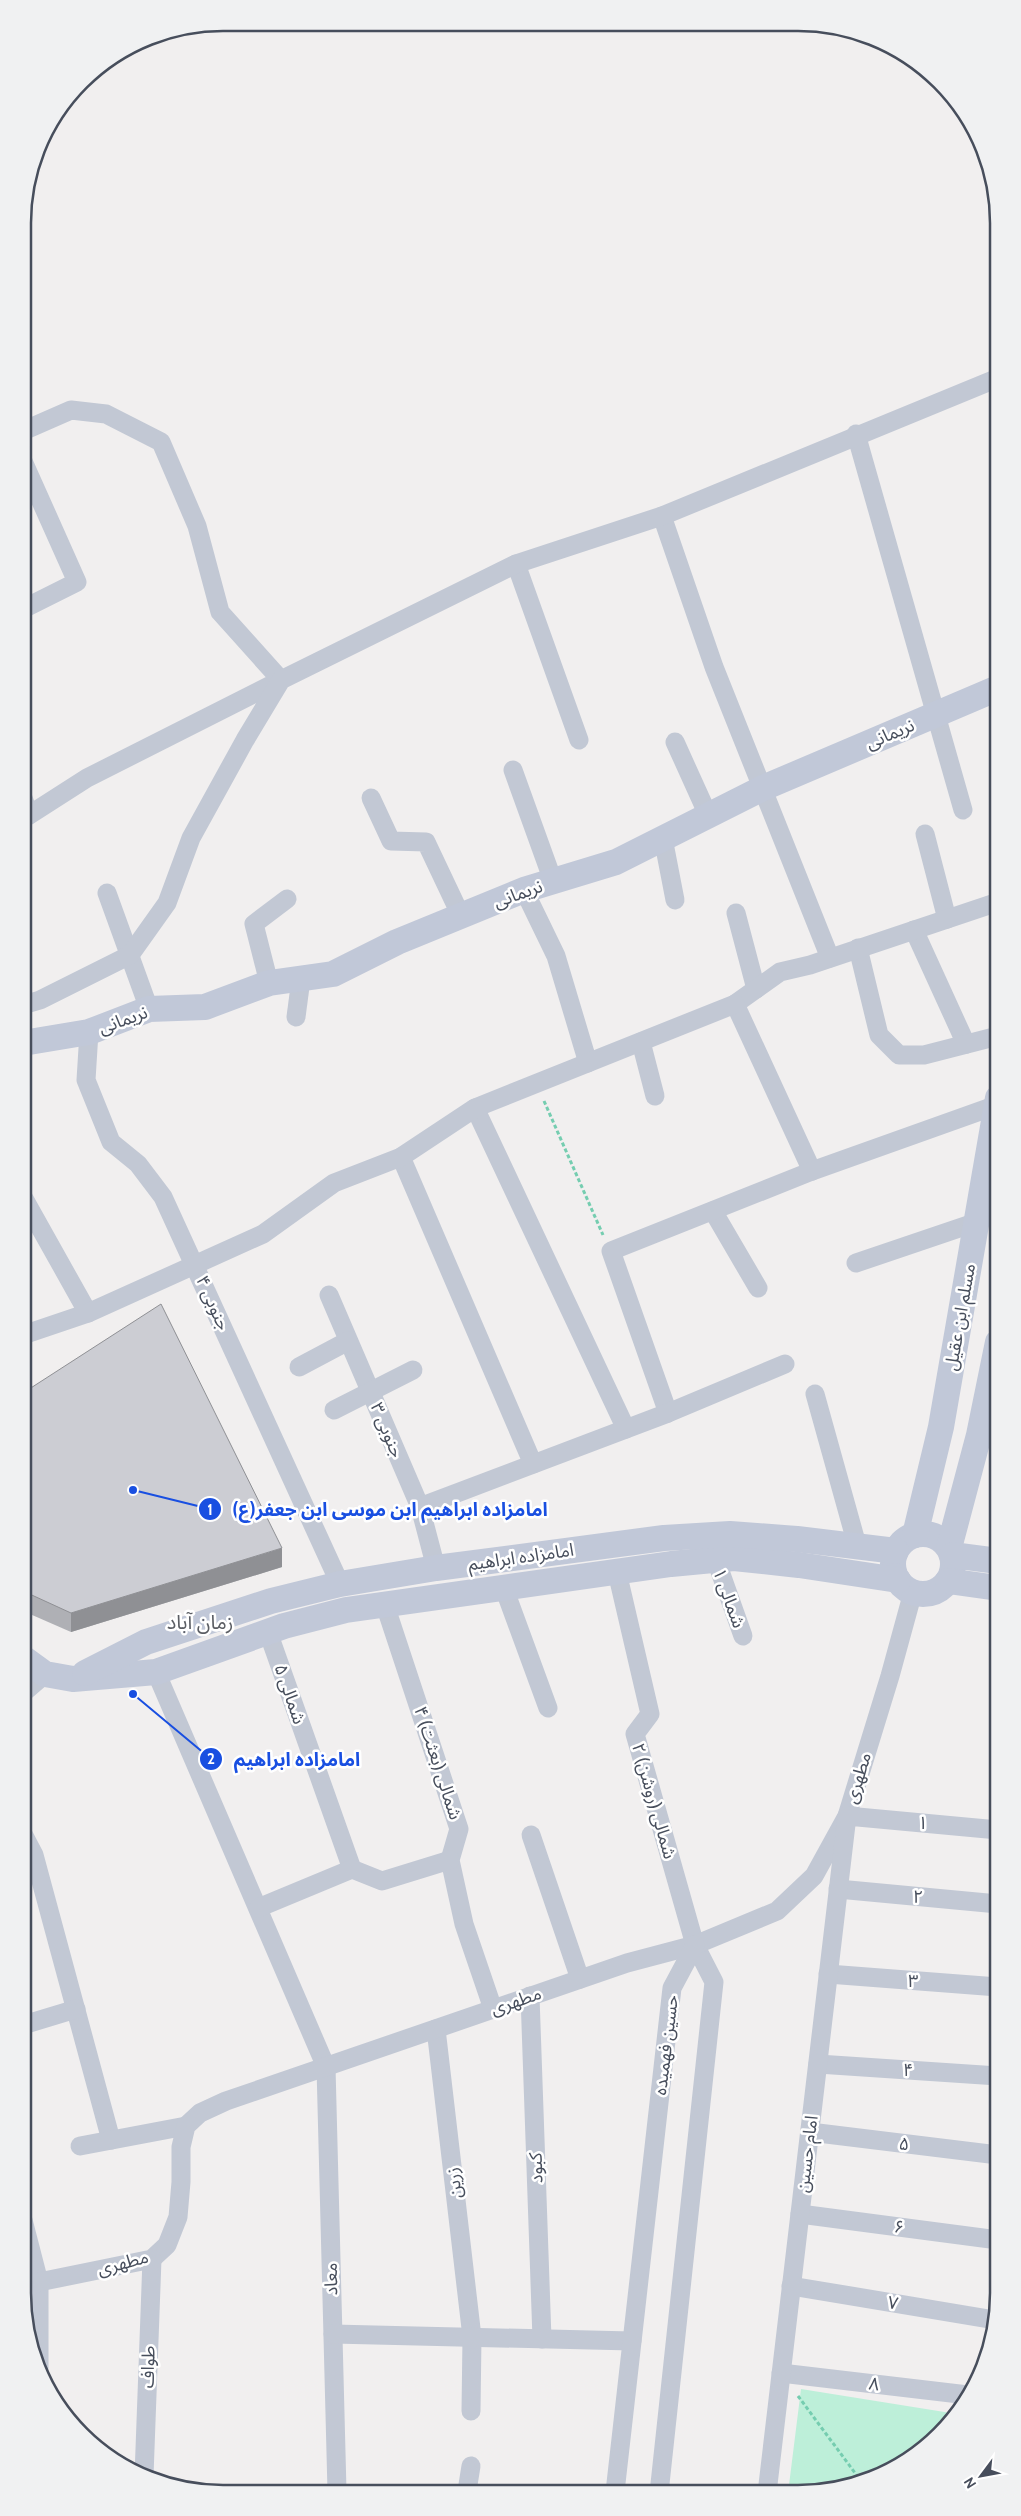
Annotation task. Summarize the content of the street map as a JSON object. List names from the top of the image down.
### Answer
{
  "streets": {
    "street": [
      "نریمانی",
      "۴ جنوبی",
      "مسلم ابن عقیل",
      "۳ جنوبی",
      "امامزاده ابراهیم",
      "۱ شمالی",
      "۵ شمالی",
      "۴ شمالی (بعثت)",
      "مطهری",
      "۲ شمالی (روشن)",
      "۱",
      "۲",
      "۳",
      "حسین فهمیده",
      "۴",
      "۵",
      "امام حسین",
      "کبود",
      "زرین",
      "۶",
      "معاد",
      "۷",
      "طواف",
      "۸"
    ]
  },
  "crossings": [
    ["نریمانی", "۴ جنوبی"],
    ["۴ جنوبی", "امامزاده ابراهیم"],
    ["مسلم ابن عقیل", "امامزاده ابراهیم"],
    ["مسلم ابن عقیل", "مطهری"],
    ["۳ جنوبی", "امامزاده ابراهیم"],
    ["امامزاده ابراهیم", "۱ شمالی"],
    ["امامزاده ابراهیم", "۵ شمالی"],
    ["امامزاده ابراهیم", "۴ شمالی (بعثت)"],
    ["امامزاده ابراهیم", "مطهری"],
    ["امامزاده ابراهیم", "۲ شمالی (روشن)"],
    ["۴ شمالی (بعثت)", "مطهری"],
    ["مطهری", "۲ شمالی (روشن)"],
    ["مطهری", "۱"],
    ["مطهری", "حسین فهمیده"],
    ["مطهری", "امام حسین"],
    ["مطهری", "کبود"],
    ["مطهری", "زرین"],
    ["مطهری", "معاد"],
    ["مطهری", "طواف"],
    ["۲ شمالی (روشن)", "حسین فهمیده"],
    ["۱", "امام حسین"],
    ["۲", "امام حسین"],
    ["۳", "امام حسین"],
    ["۴", "امام حسین"],
    ["۵", "امام حسین"],
    ["امام حسین", "۶"],
    ["امام حسین", "۷"],
    ["امام حسین", "۸"]
  ],
  "districts": ["زمان آباد"],
  "places": ["(ع)امامزاده ابراهیم ابن موسی ابن جعفر", "امامزاده ابراهیم"],
  "north": "bottom left"
}
